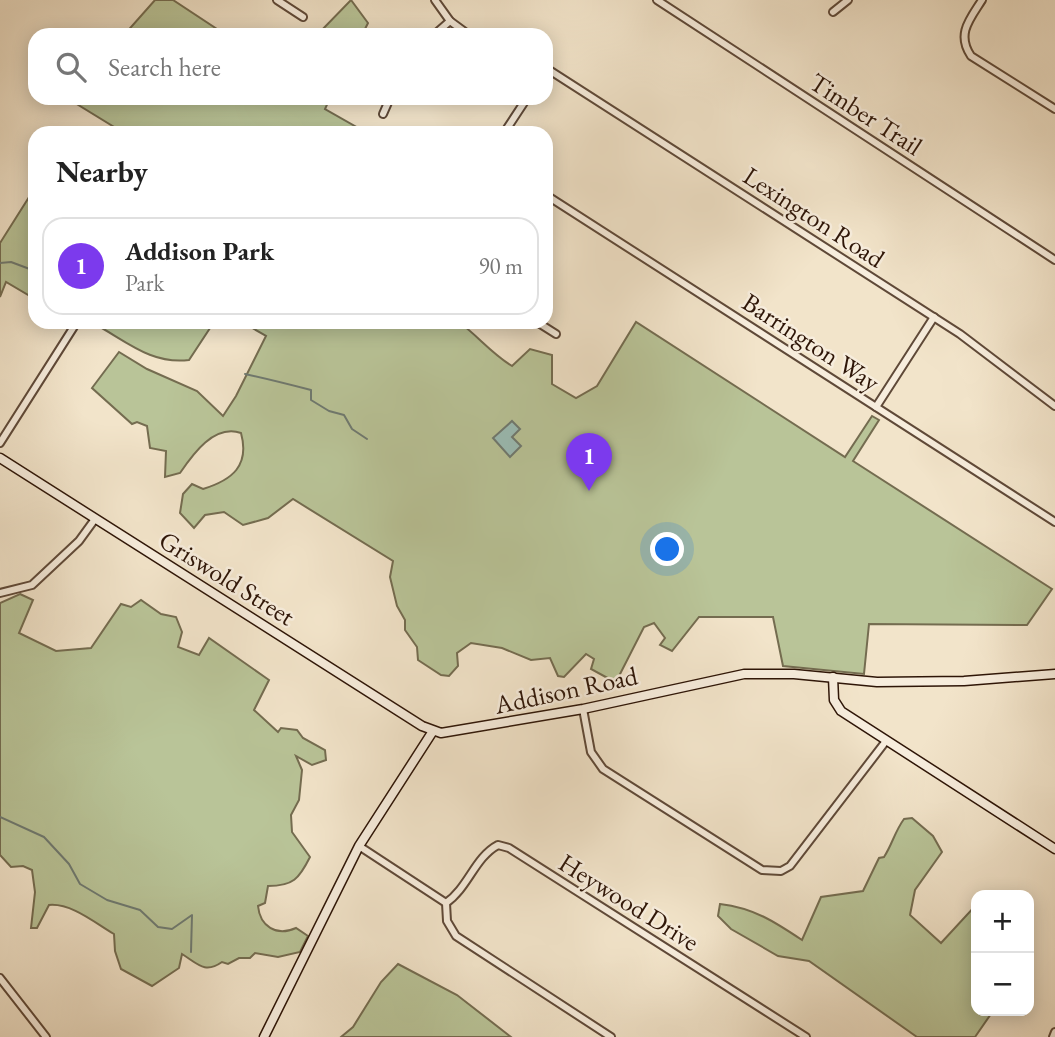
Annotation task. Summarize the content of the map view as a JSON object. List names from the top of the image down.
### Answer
{
  "streets": {
    "main road": ["Griswold Street", "Addison Road"],
    "street": [
      "Timber Trail",
      "Lexington Road",
      "Barrington Way",
      "Heywood Drive"
    ]
  },
  "crossings": [
    ["Griswold Street", "Addison Road"]
  ],
  "page": {
    "search": "Search here",
    "heading": "Nearby",
    "list": [
      {
        "mark": "1",
        "name": "Addison Park",
        "note": "Park",
        "value": "90 m"
      }
    ],
    "pins": "1",
    "map_buttons": ["+", "−"]
  }
}
